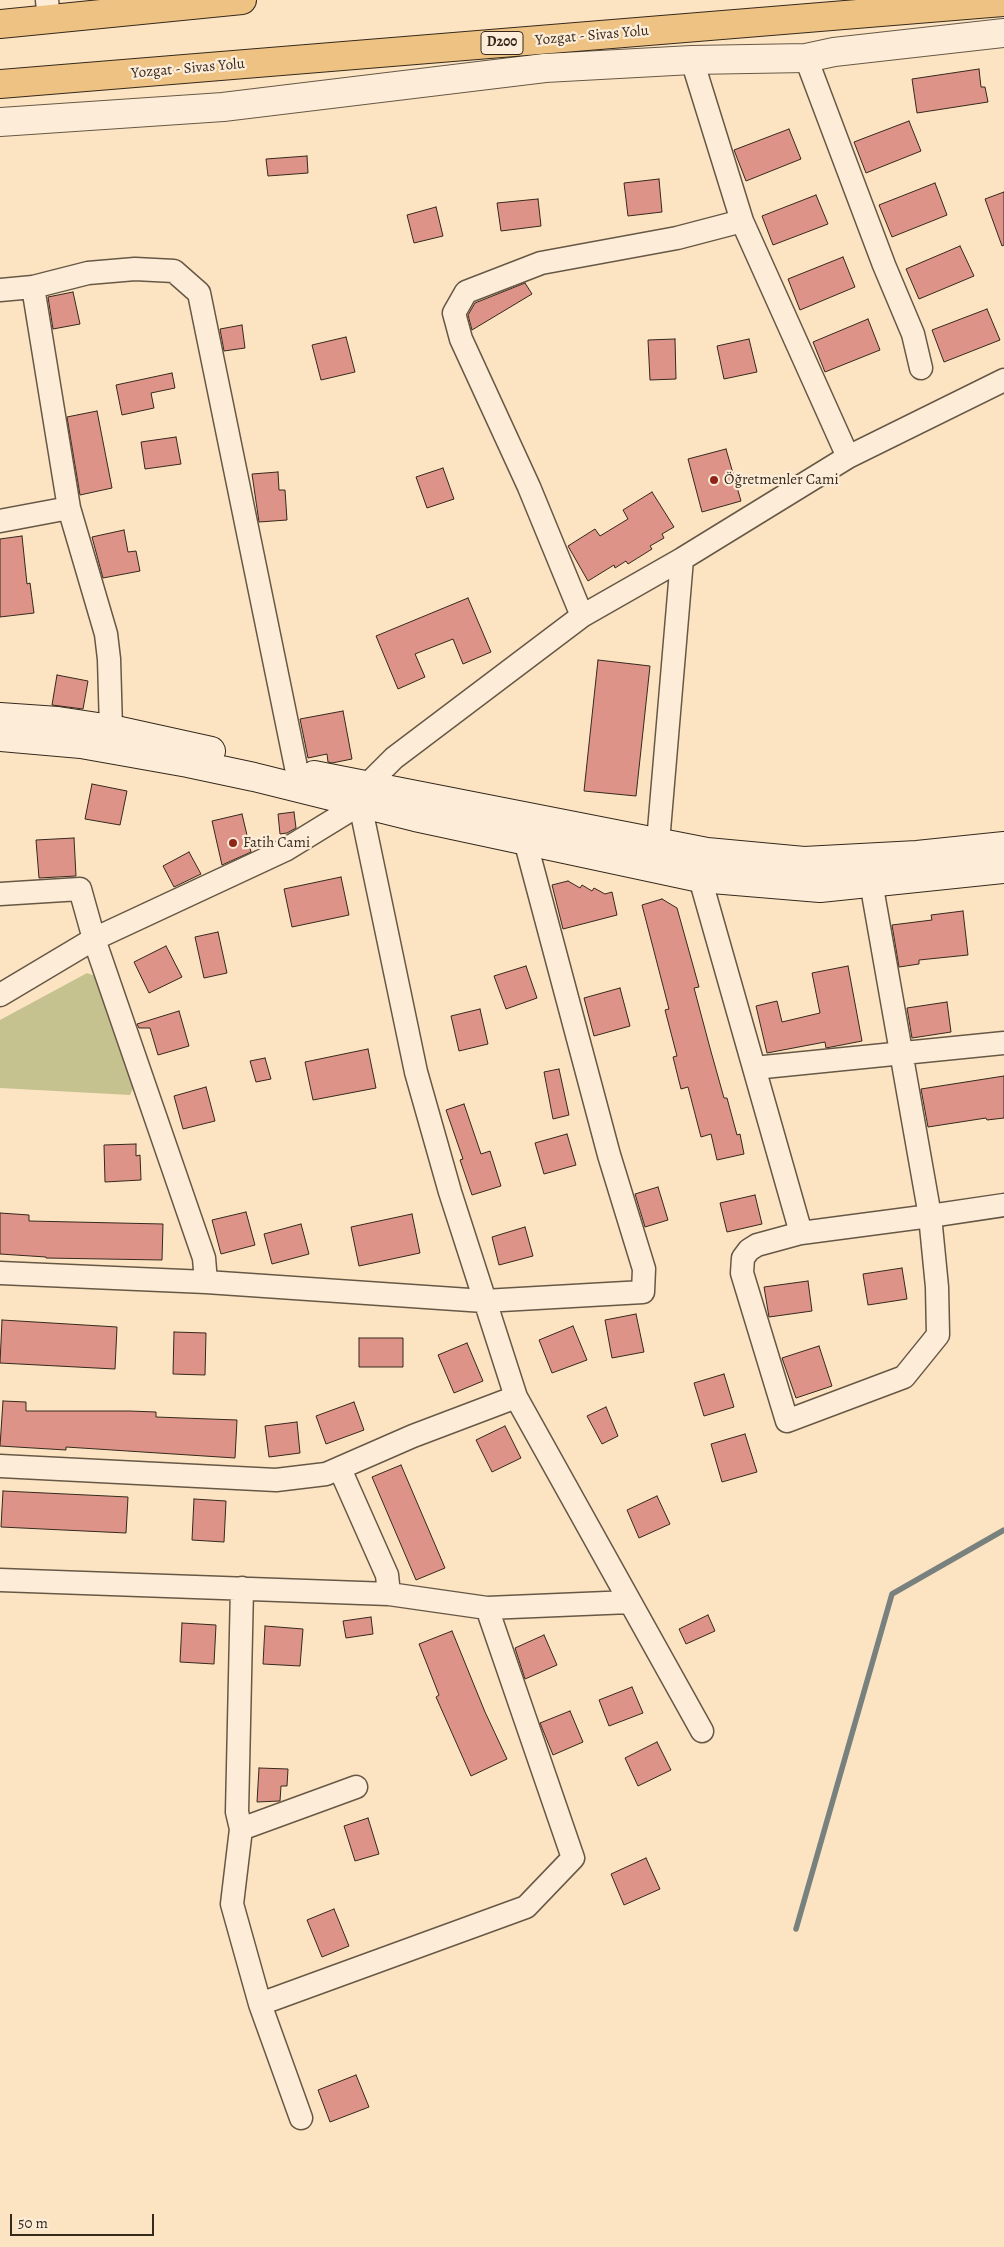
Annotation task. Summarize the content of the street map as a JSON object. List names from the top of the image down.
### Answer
{
  "streets": {
    "highway": ["Yozgat - Sivas Yolu", "D200"]
  },
  "places": ["Öğretmenler Cami", "Fatih Cami"],
  "scale_bar": "50 m"
}
